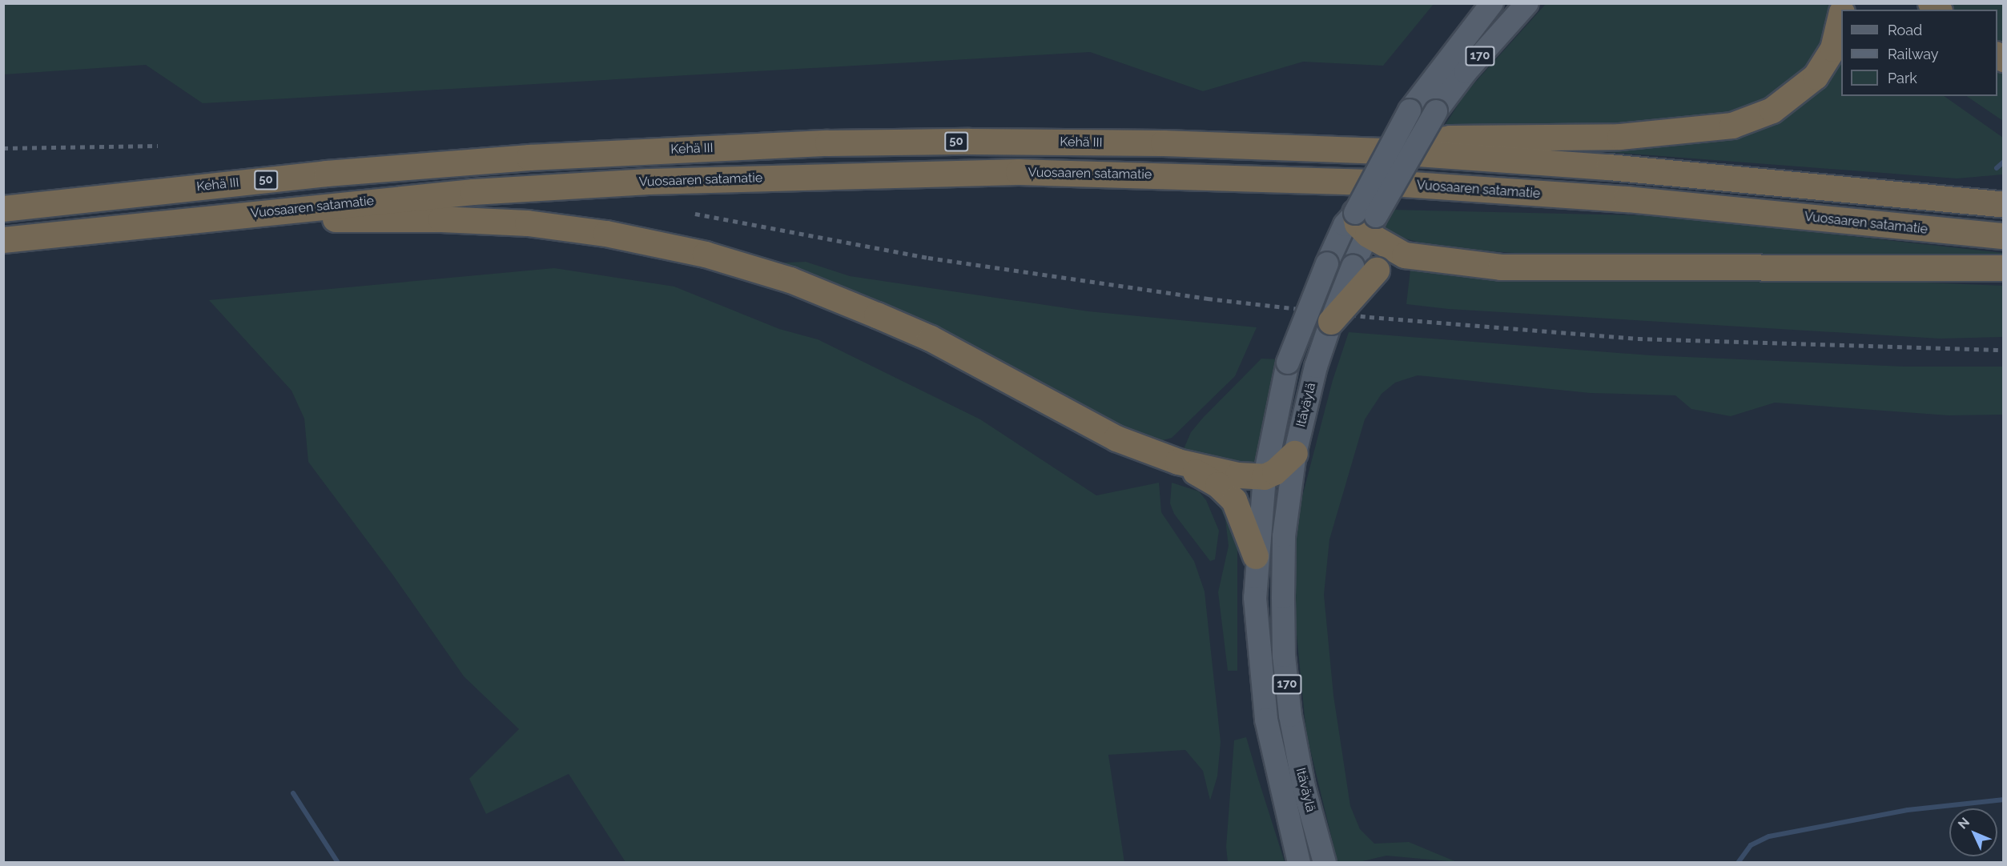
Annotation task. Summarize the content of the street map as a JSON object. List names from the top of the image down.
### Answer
{
  "streets": {
    "highway": ["50", "Kehä III", "Vuosaaren satamatie"],
    "main road": ["170", "Itäväylä"]
  },
  "legend": ["Road", "Railway", "Park"],
  "north": "top left"
}
